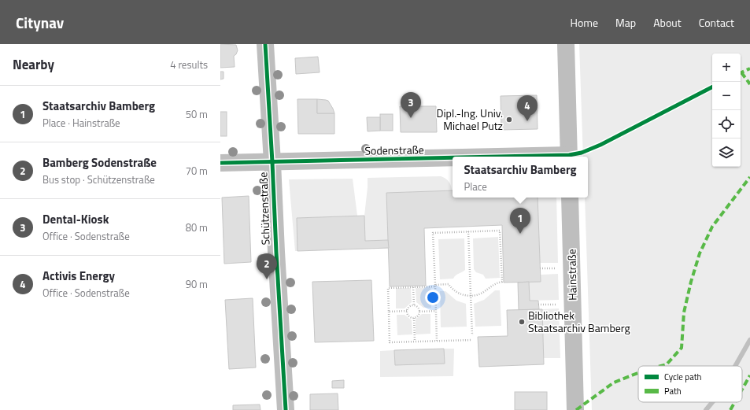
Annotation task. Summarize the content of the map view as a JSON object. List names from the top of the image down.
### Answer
{
  "streets": {
    "street": ["Sodenstraße", "Schützenstraße", "Hainstraße"]
  },
  "crossings": [
    ["Sodenstraße", "Schützenstraße"]
  ],
  "places": ["Dipl.-Ing. Univ. Michael Putz", "Bibliothek Staatsarchiv Bamberg"],
  "legend": ["Cycle path", "Path"],
  "page": {
    "header": "Citynav",
    "nav": [
      "Home",
      "Map",
      "About",
      "Contact"
    ],
    "heading": ["Nearby", "4 results"],
    "map_buttons": ["+", "−"],
    "list": [
      {
        "mark": "1",
        "name": "Staatsarchiv Bamberg",
        "note": "Place · Hainstraße",
        "value": "50 m"
      },
      {
        "mark": "2",
        "name": "Bamberg Sodenstraße",
        "note": "Bus stop · Schützenstraße",
        "value": "70 m"
      },
      {
        "mark": "3",
        "name": "Dental-Kiosk",
        "note": "Office · Sodenstraße",
        "value": "80 m"
      },
      {
        "mark": "4",
        "name": "Activis Energy",
        "note": "Office · Sodenstraße",
        "value": "90 m"
      }
    ],
    "pins": [
      "3",
      "4",
      "1",
      "2"
    ],
    "popup": ["Staatsarchiv Bamberg", "Place"]
  }
}
